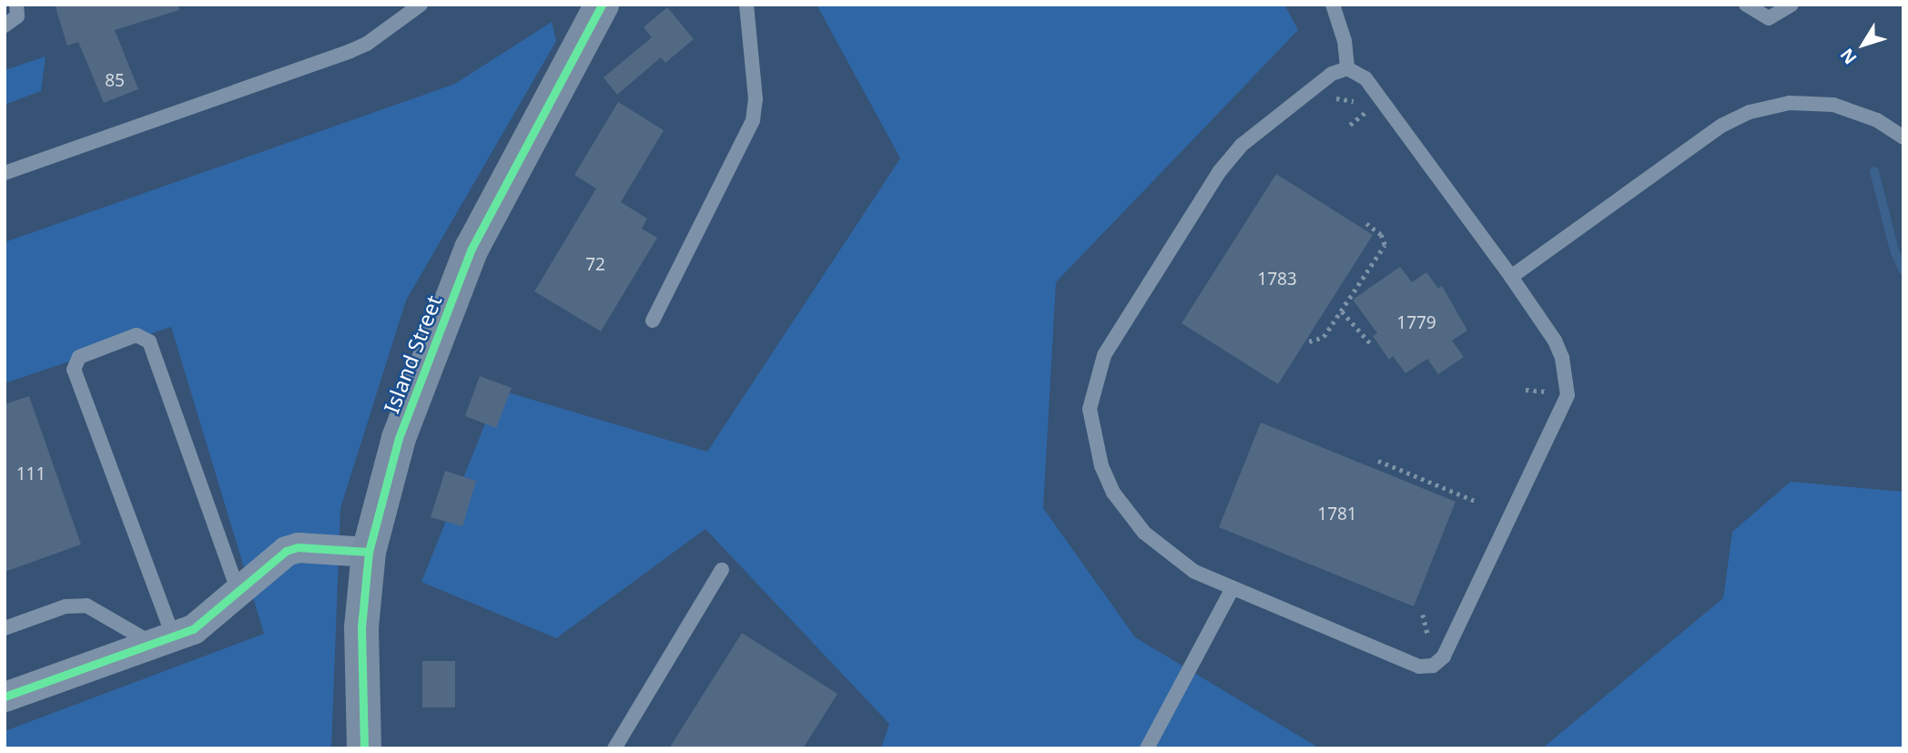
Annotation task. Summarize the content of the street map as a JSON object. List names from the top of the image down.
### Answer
{
  "streets": {
    "street": ["Island Street"]
  },
  "house_numbers": [
    "85",
    "72",
    "1783",
    "1779",
    "111",
    "1781"
  ],
  "north": "bottom left"
}
